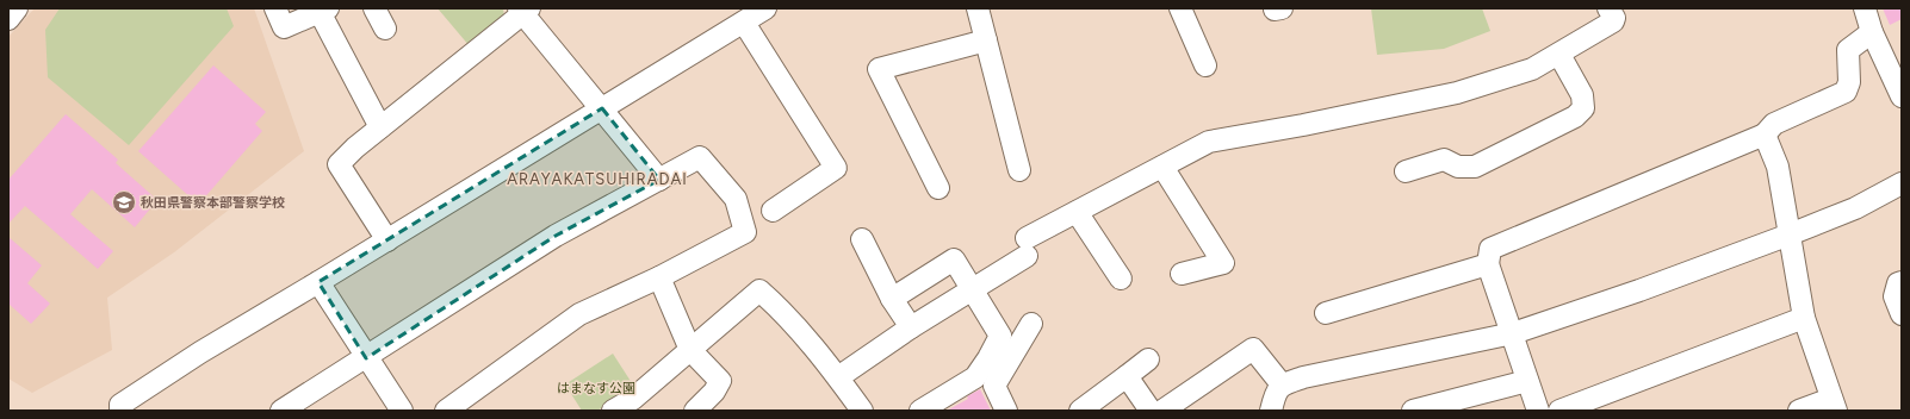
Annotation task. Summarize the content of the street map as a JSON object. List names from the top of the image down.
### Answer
{
  "districts": ["ARAYAKATSUHIRADAI"],
  "parks": ["はまなす公園"],
  "places": {
    "school or university": ["秋田県警察本部警察学校"]
  }
}
